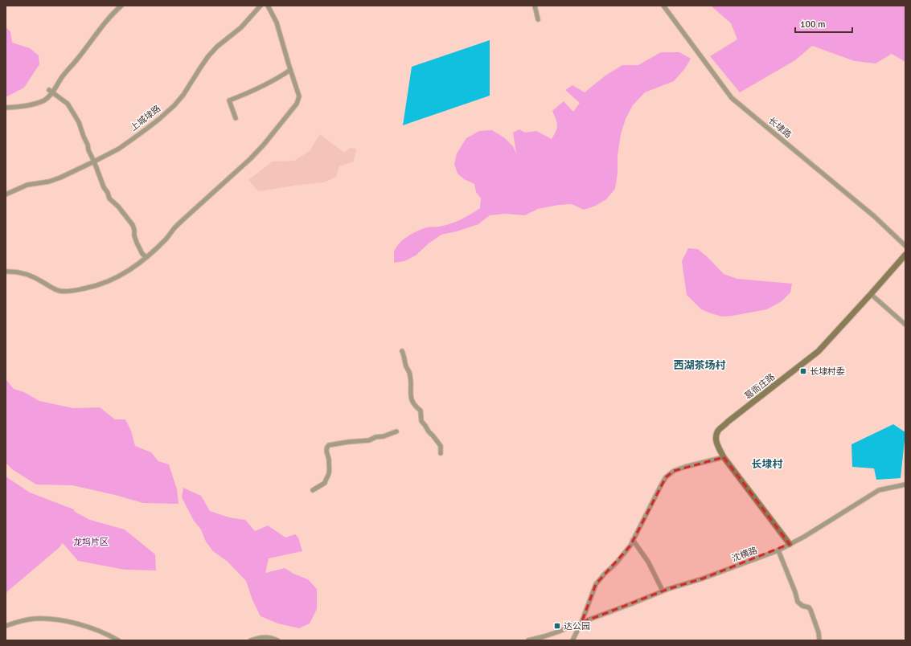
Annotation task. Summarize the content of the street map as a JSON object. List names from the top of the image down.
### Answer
{
  "streets": {
    "street": [
      "上城埭路",
      "长埭路",
      "葛衙庄路",
      "沈横路"
    ]
  },
  "crossings": [
    ["葛衙庄路", "沈横路"]
  ],
  "districts": ["西湖茶场村", "长埭村"],
  "parks": ["龙坞片区"],
  "places": {
    "transit": ["长埭村委", "达公园"]
  },
  "scale_bar": "100 m"
}
